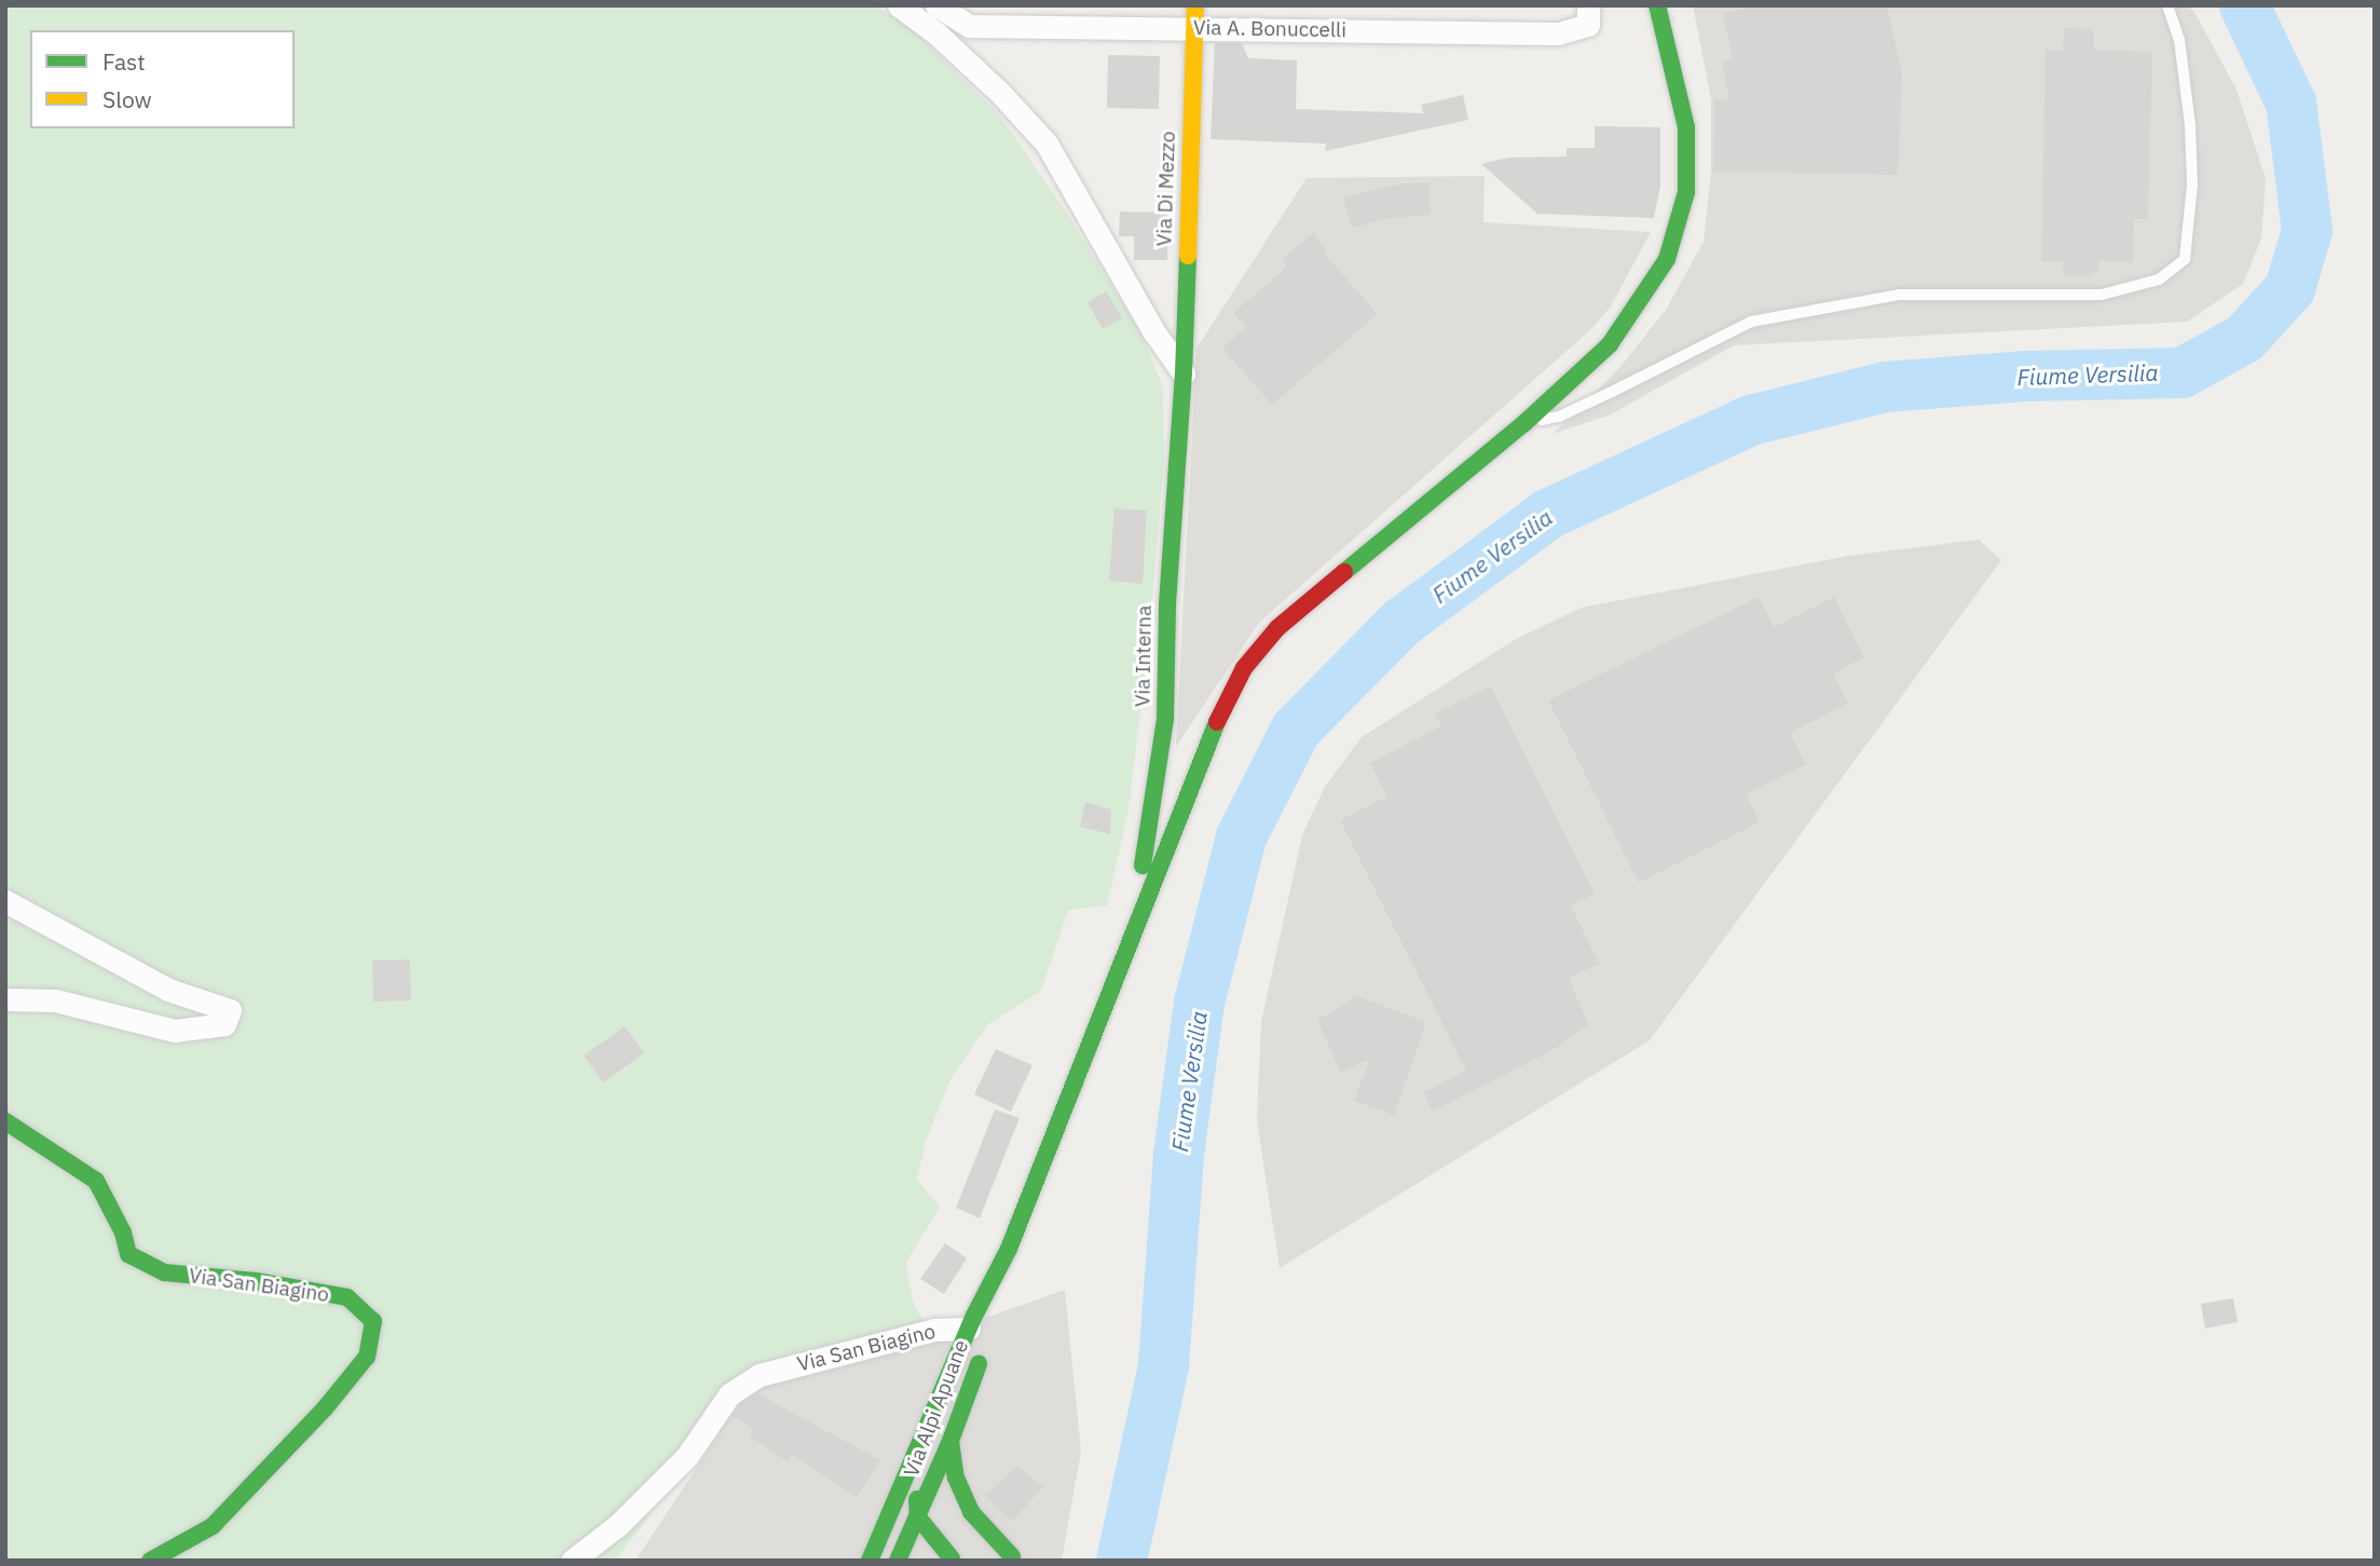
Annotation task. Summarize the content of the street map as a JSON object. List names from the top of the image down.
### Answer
{
  "streets": {
    "main road": [
      "Via Di Mezzo",
      "Via Interna",
      "Via San Biagino",
      "Via Alpi Apuane"
    ],
    "street": ["Via A. Bonuccelli"]
  },
  "crossings": [
    ["Via A. Bonuccelli", "Via Di Mezzo"],
    ["Via Di Mezzo", "Via Interna"],
    ["Via Interna", "Via Alpi Apuane"],
    ["Via San Biagino", "Via Alpi Apuane"]
  ],
  "water": ["Fiume Versilia"],
  "legend": ["Fast", "Slow"]
}
